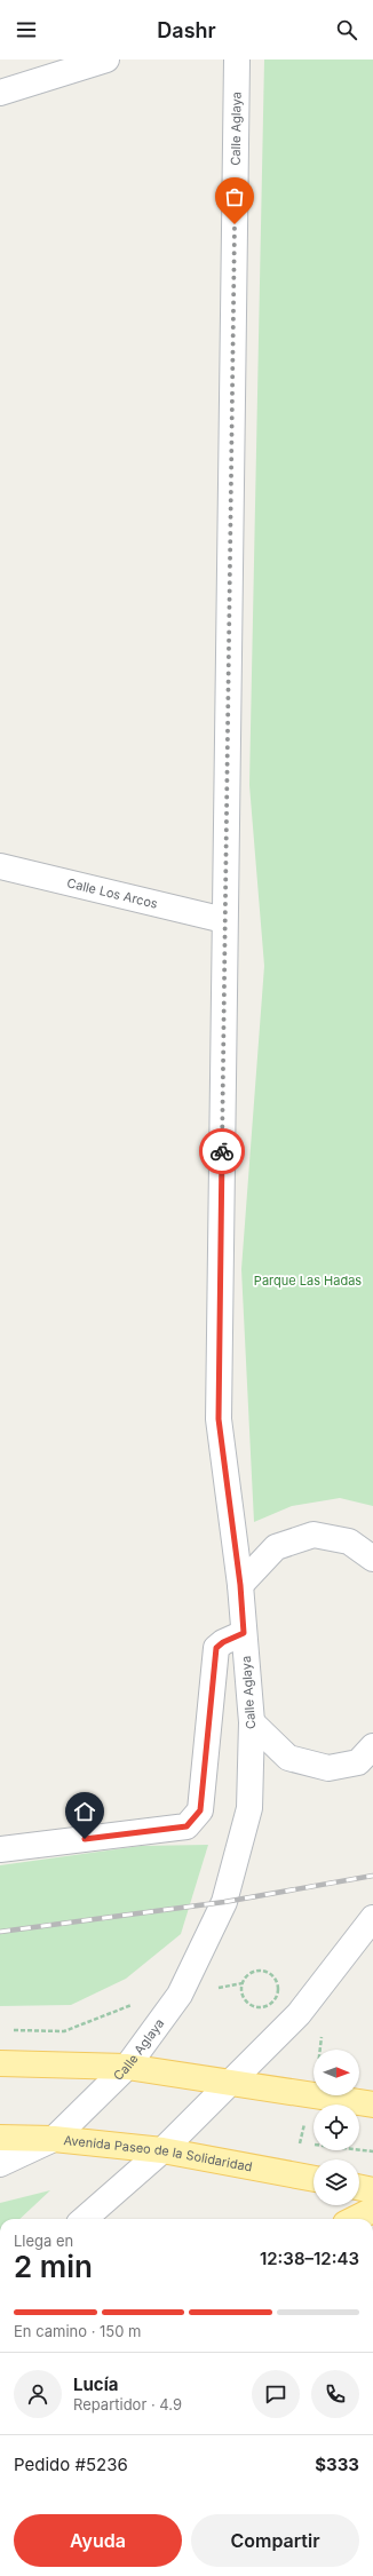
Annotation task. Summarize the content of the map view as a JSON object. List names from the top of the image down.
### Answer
{
  "streets": {
    "main road": ["Calle Aglaya", "Calle Los Arcos", "Avenida Paseo de la Solidaridad"]
  },
  "crossings": [
    ["Calle Aglaya", "Calle Los Arcos"],
    ["Calle Aglaya", "Avenida Paseo de la Solidaridad"]
  ],
  "parks": ["Parque Las Hadas"],
  "north": "right",
  "page": {
    "header": "Dashr",
    "heading": ["2 min", "Llega en", "12:38–12:43"],
    "panel": [
      "Lucía",
      "Repartidor · 4.9",
      "Pedido #5236",
      "$333"
    ],
    "bar": "En camino · 150 m",
    "buttons": ["Ayuda", "Compartir"]
  }
}
